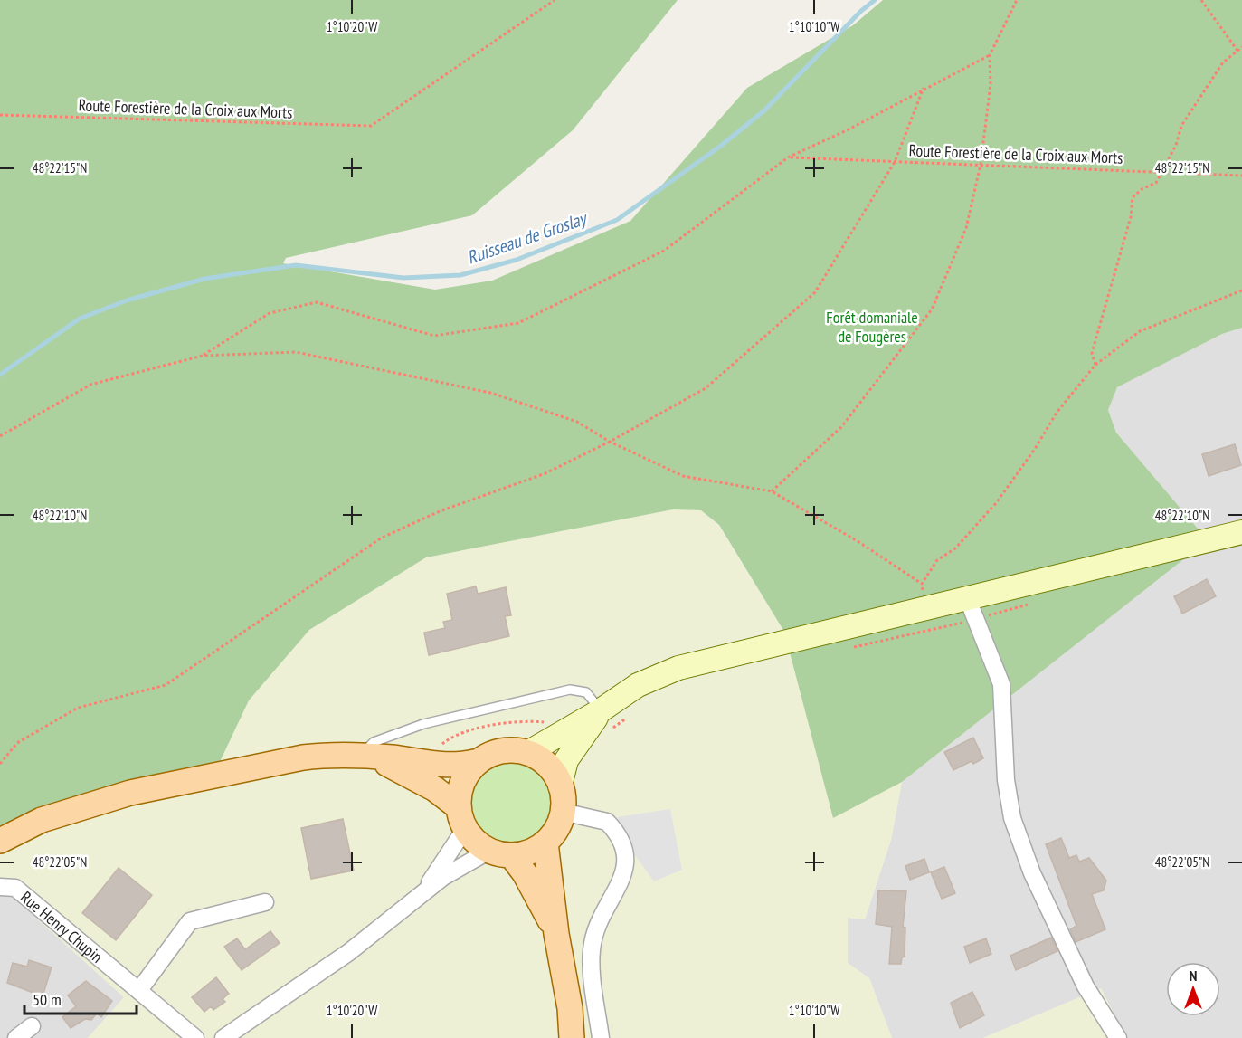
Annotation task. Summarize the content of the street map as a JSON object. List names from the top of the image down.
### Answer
{
  "streets": {
    "street": ["Rue Henry Chupin"],
    "path": ["Route Forestière de la Croix aux Morts"]
  },
  "water": ["Ruisseau de Groslay"],
  "parks": ["Forêt domaniale de Fougères"],
  "scale_bar": "50 m",
  "north": "top",
  "coordinates": [
    "1°10'20\"W",
    "1°10'10\"W",
    "48°22'15\"N",
    "48°22'10\"N",
    "48°22'05\"N"
  ]
}
